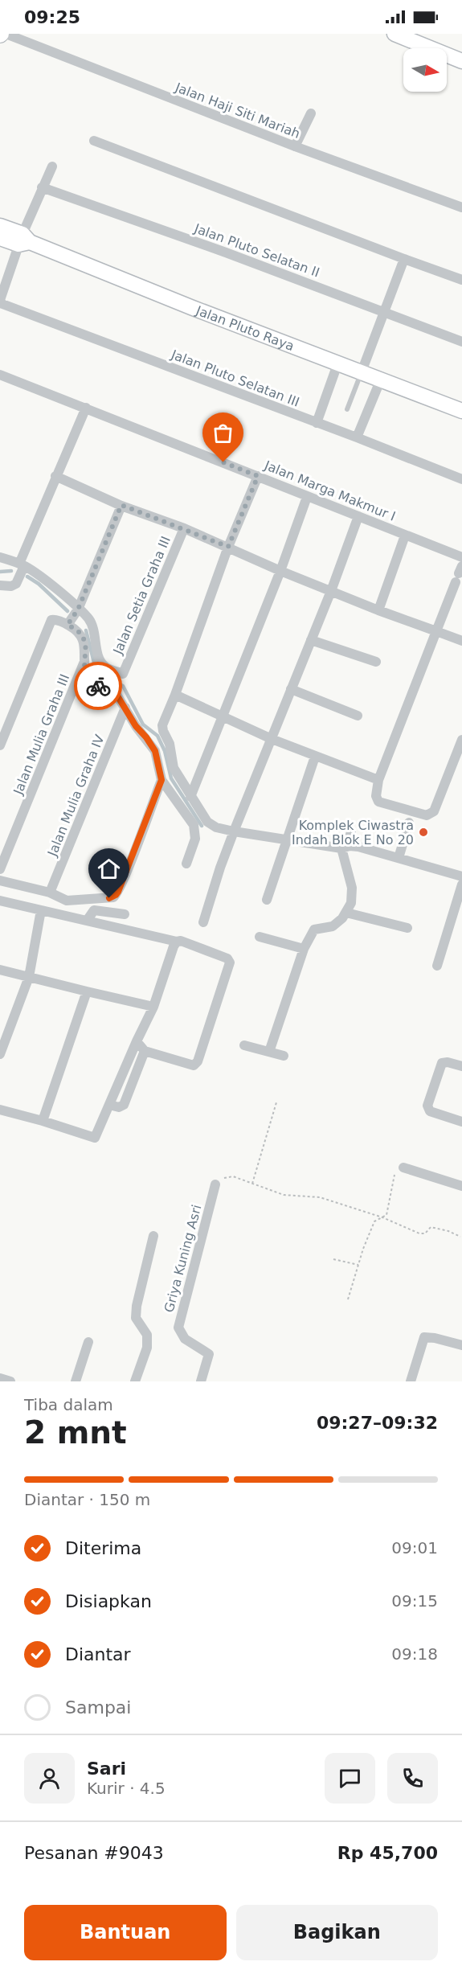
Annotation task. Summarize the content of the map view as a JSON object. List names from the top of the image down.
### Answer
{
  "streets": {
    "street": [
      "Jalan Haji Siti Mariah",
      "Jalan Pluto Selatan II",
      "Jalan Pluto Raya",
      "Jalan Pluto Selatan III",
      "Jalan Marga Makmur I",
      "Jalan Setia Graha III",
      "Jalan Mulia Graha III",
      "Jalan Mulia Graha IV",
      "Griya Kuning Asri"
    ]
  },
  "crossings": [
    ["Jalan Pluto Raya", "Jalan Pluto Selatan III"]
  ],
  "places": ["Komplek Ciwastra Indah Blok E No 20"],
  "north": "right",
  "page": {
    "status": "09:25",
    "heading": ["2 mnt", "Tiba dalam", "09:27–09:32"],
    "panel": [
      "Sari",
      "Kurir · 4.5",
      "Pesanan #9043",
      "Rp 45,700"
    ],
    "bar": "Diantar · 150 m",
    "list": [
      ["Diterima", "09:01"],
      ["Disiapkan", "09:15"],
      ["Diantar", "09:18"],
      "Sampai"
    ],
    "buttons": ["Bantuan", "Bagikan"]
  }
}
